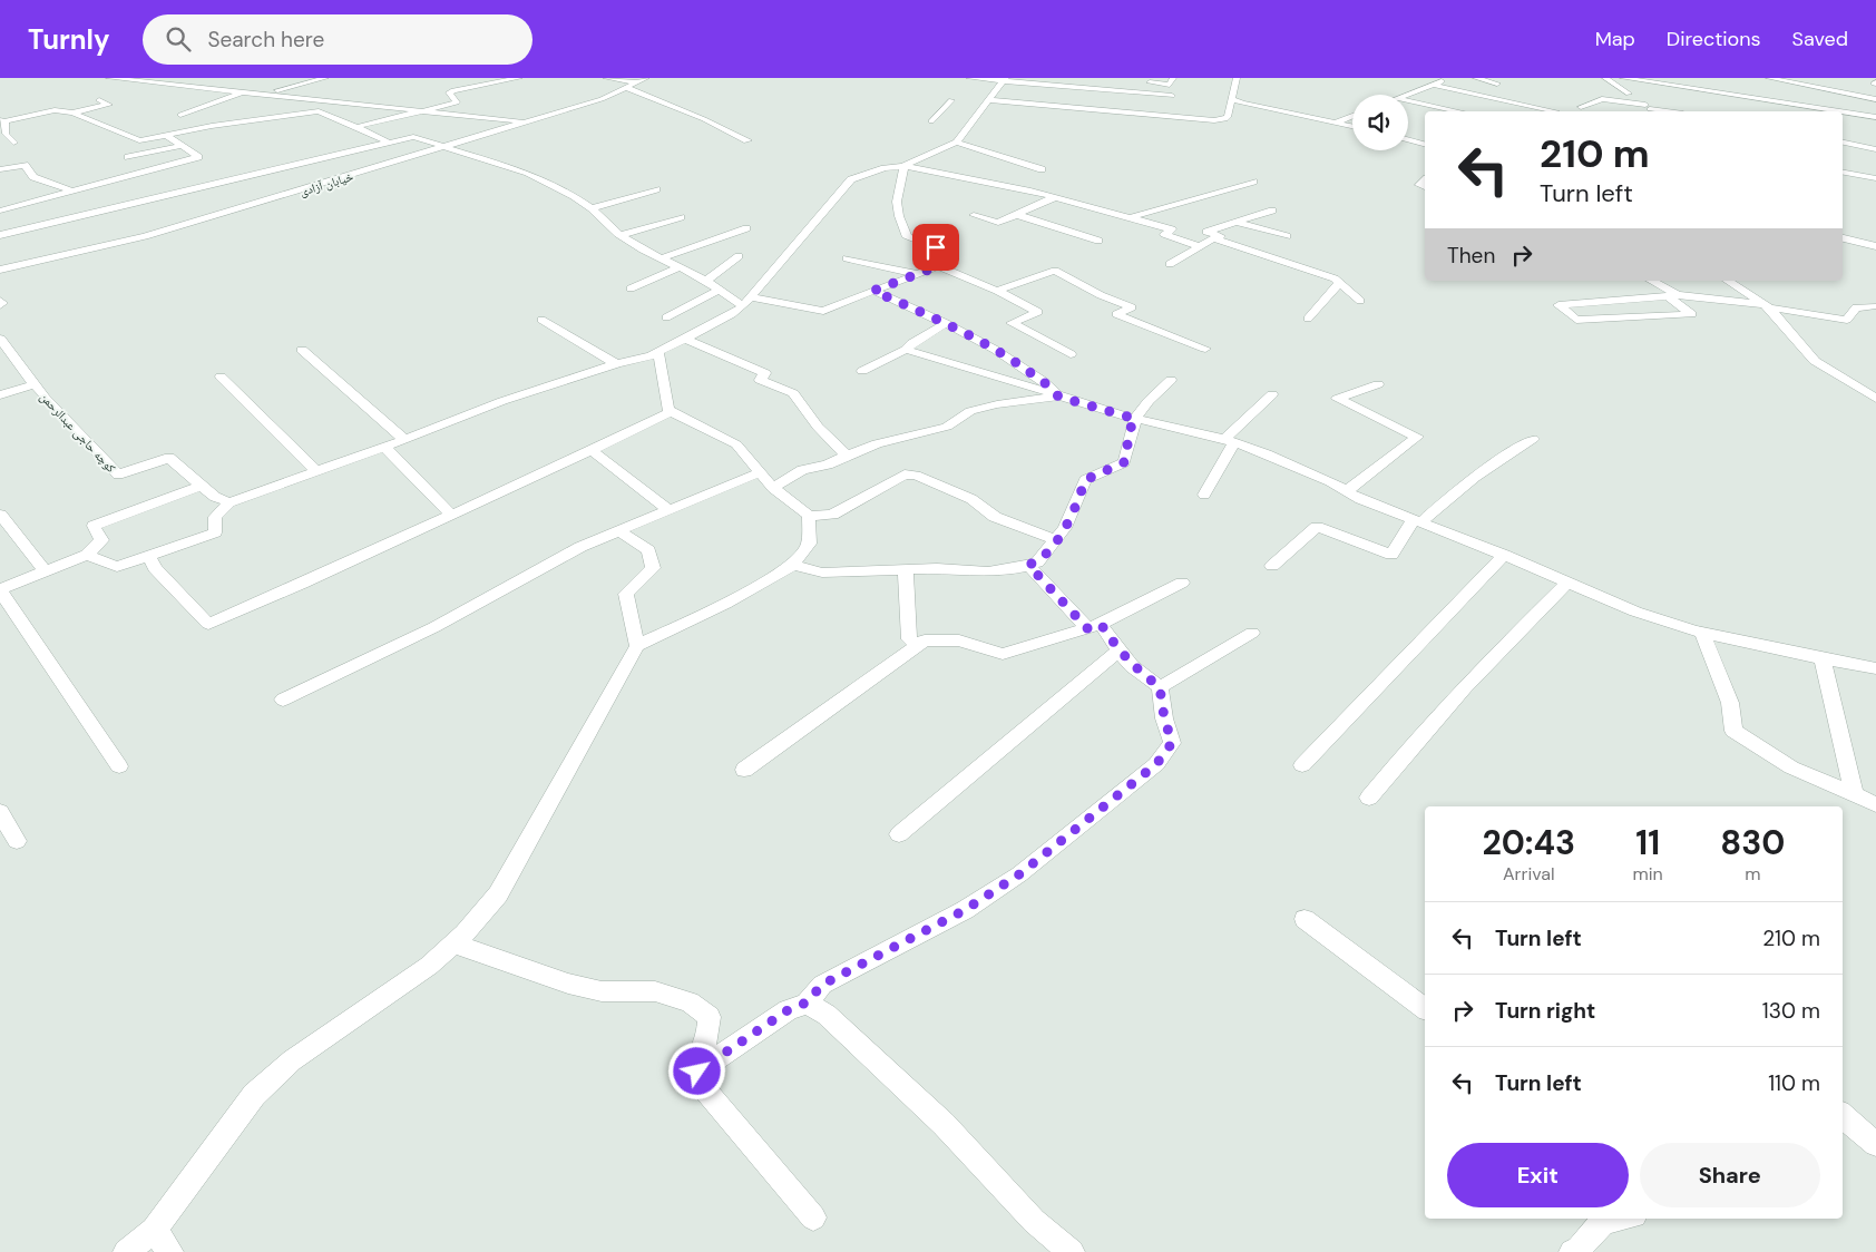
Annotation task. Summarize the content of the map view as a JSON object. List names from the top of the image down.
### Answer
{
  "streets": {
    "street": ["خیابان آزادی", "کوچه حاجی عبدالرحمن"]
  },
  "page": {
    "header": "Turnly",
    "search": "Search here",
    "nav": ["Map", "Directions", "Saved"],
    "turn": ["210 m", "Turn left"],
    "then": "Then",
    "eta": [
      "20:43",
      "Arrival",
      "11",
      "min",
      "830",
      "m"
    ],
    "list": [
      {
        "name": "Turn left",
        "value": "210 m"
      },
      {
        "name": "Turn right",
        "value": "130 m"
      },
      {
        "name": "Turn left",
        "value": "110 m"
      }
    ],
    "buttons": ["Exit", "Share"]
  }
}
